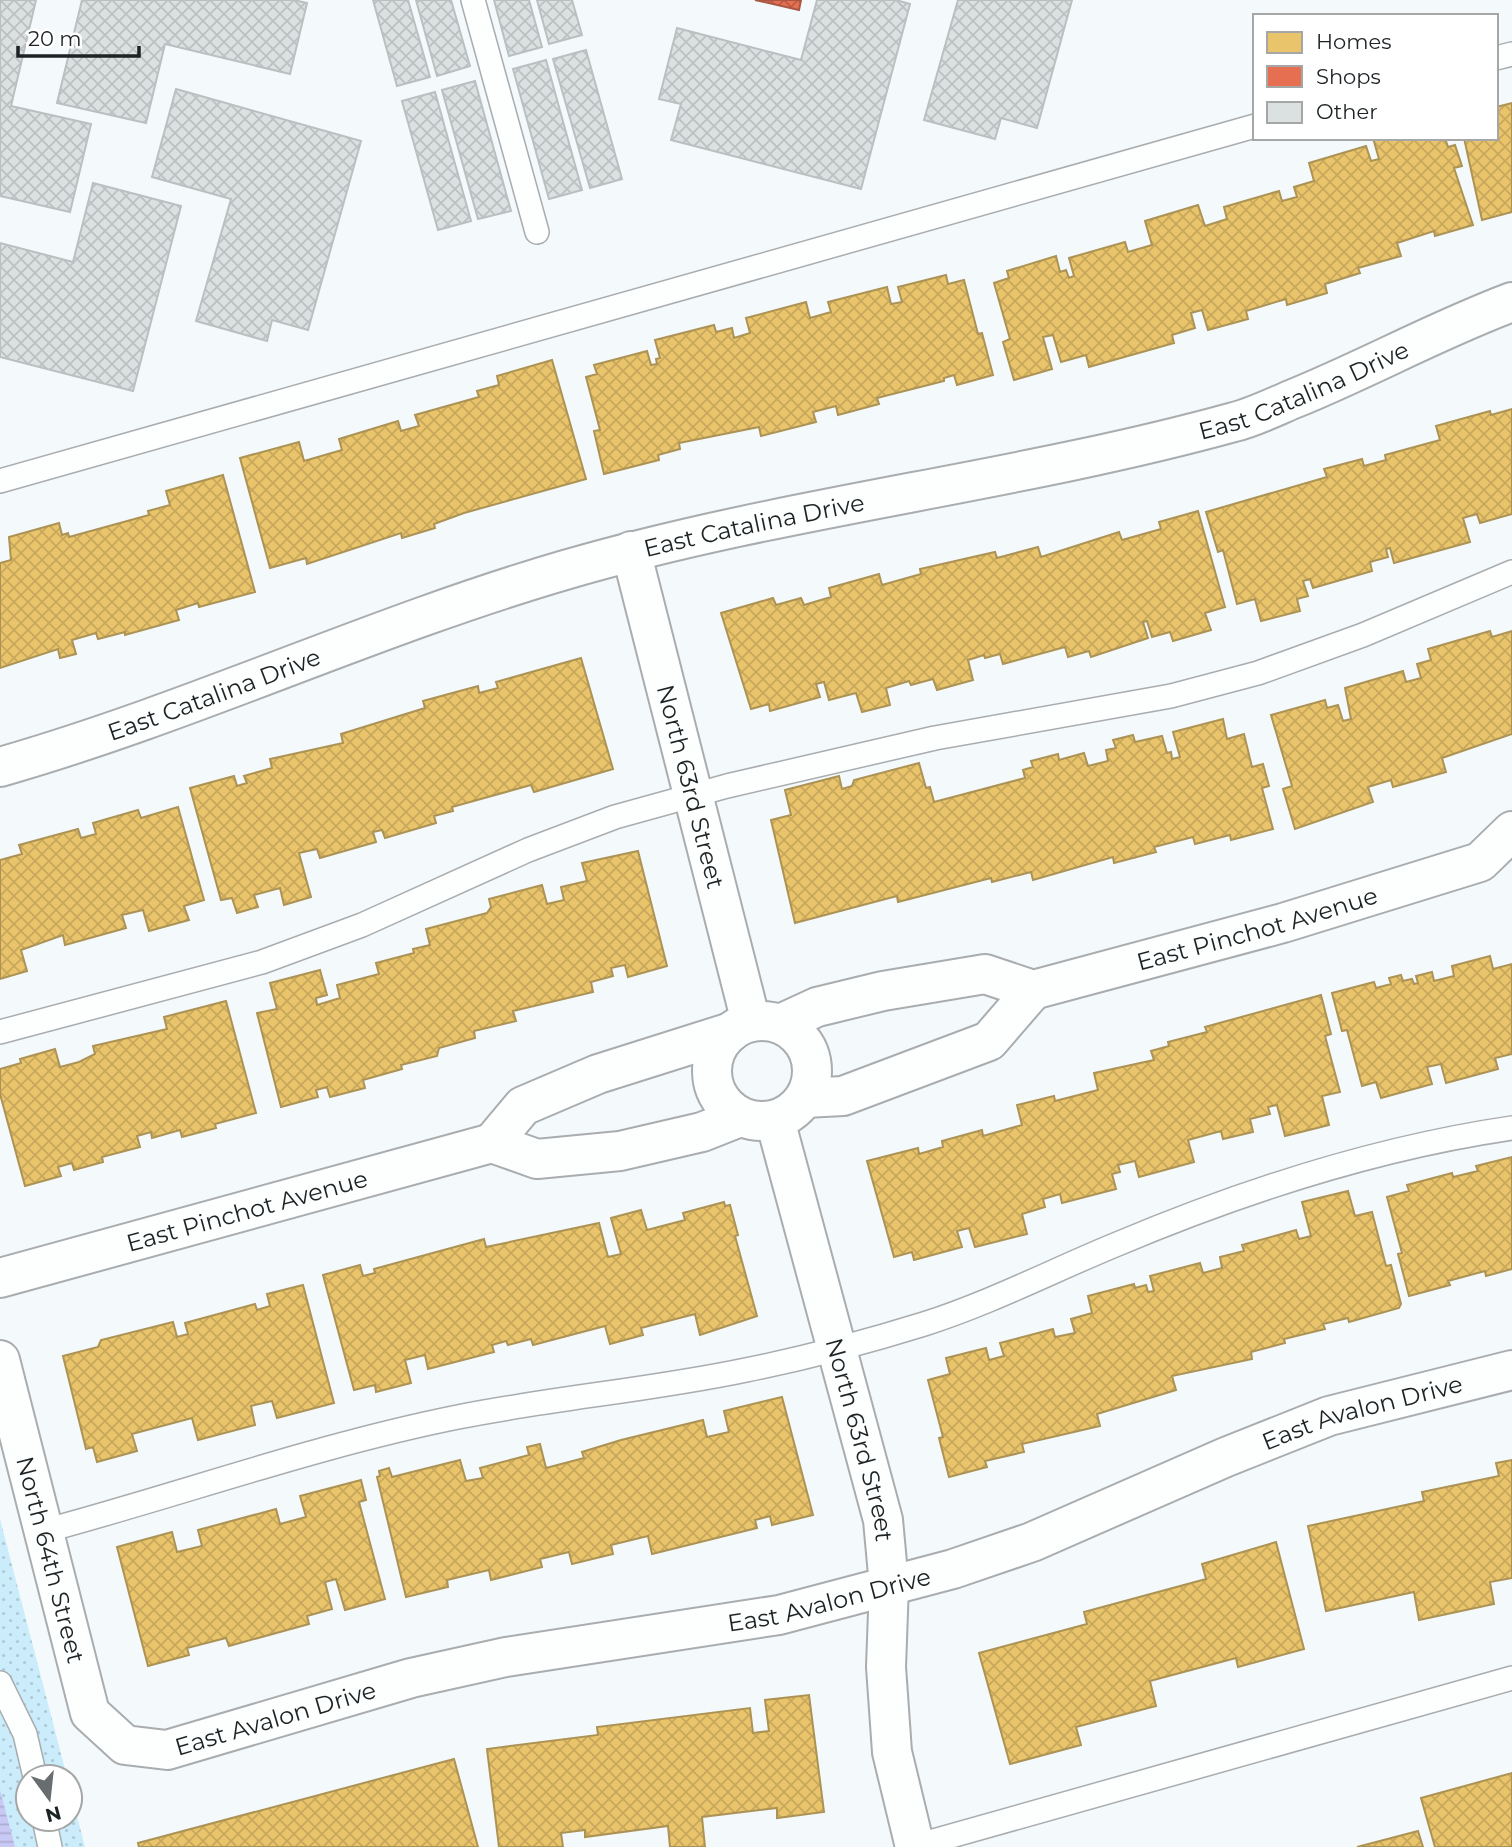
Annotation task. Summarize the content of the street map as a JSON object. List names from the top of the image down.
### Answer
{
  "streets": {
    "street": [
      "East Catalina Drive",
      "North 63rd Street",
      "East Pinchot Avenue",
      "East Avalon Drive",
      "North 64th Street"
    ]
  },
  "crossings": [
    ["East Catalina Drive", "North 63rd Street"],
    ["North 63rd Street", "East Avalon Drive"],
    ["East Avalon Drive", "North 64th Street"]
  ],
  "legend": ["Homes", "Shops", "Other"],
  "scale_bar": "20 m",
  "north": "bottom"
}
